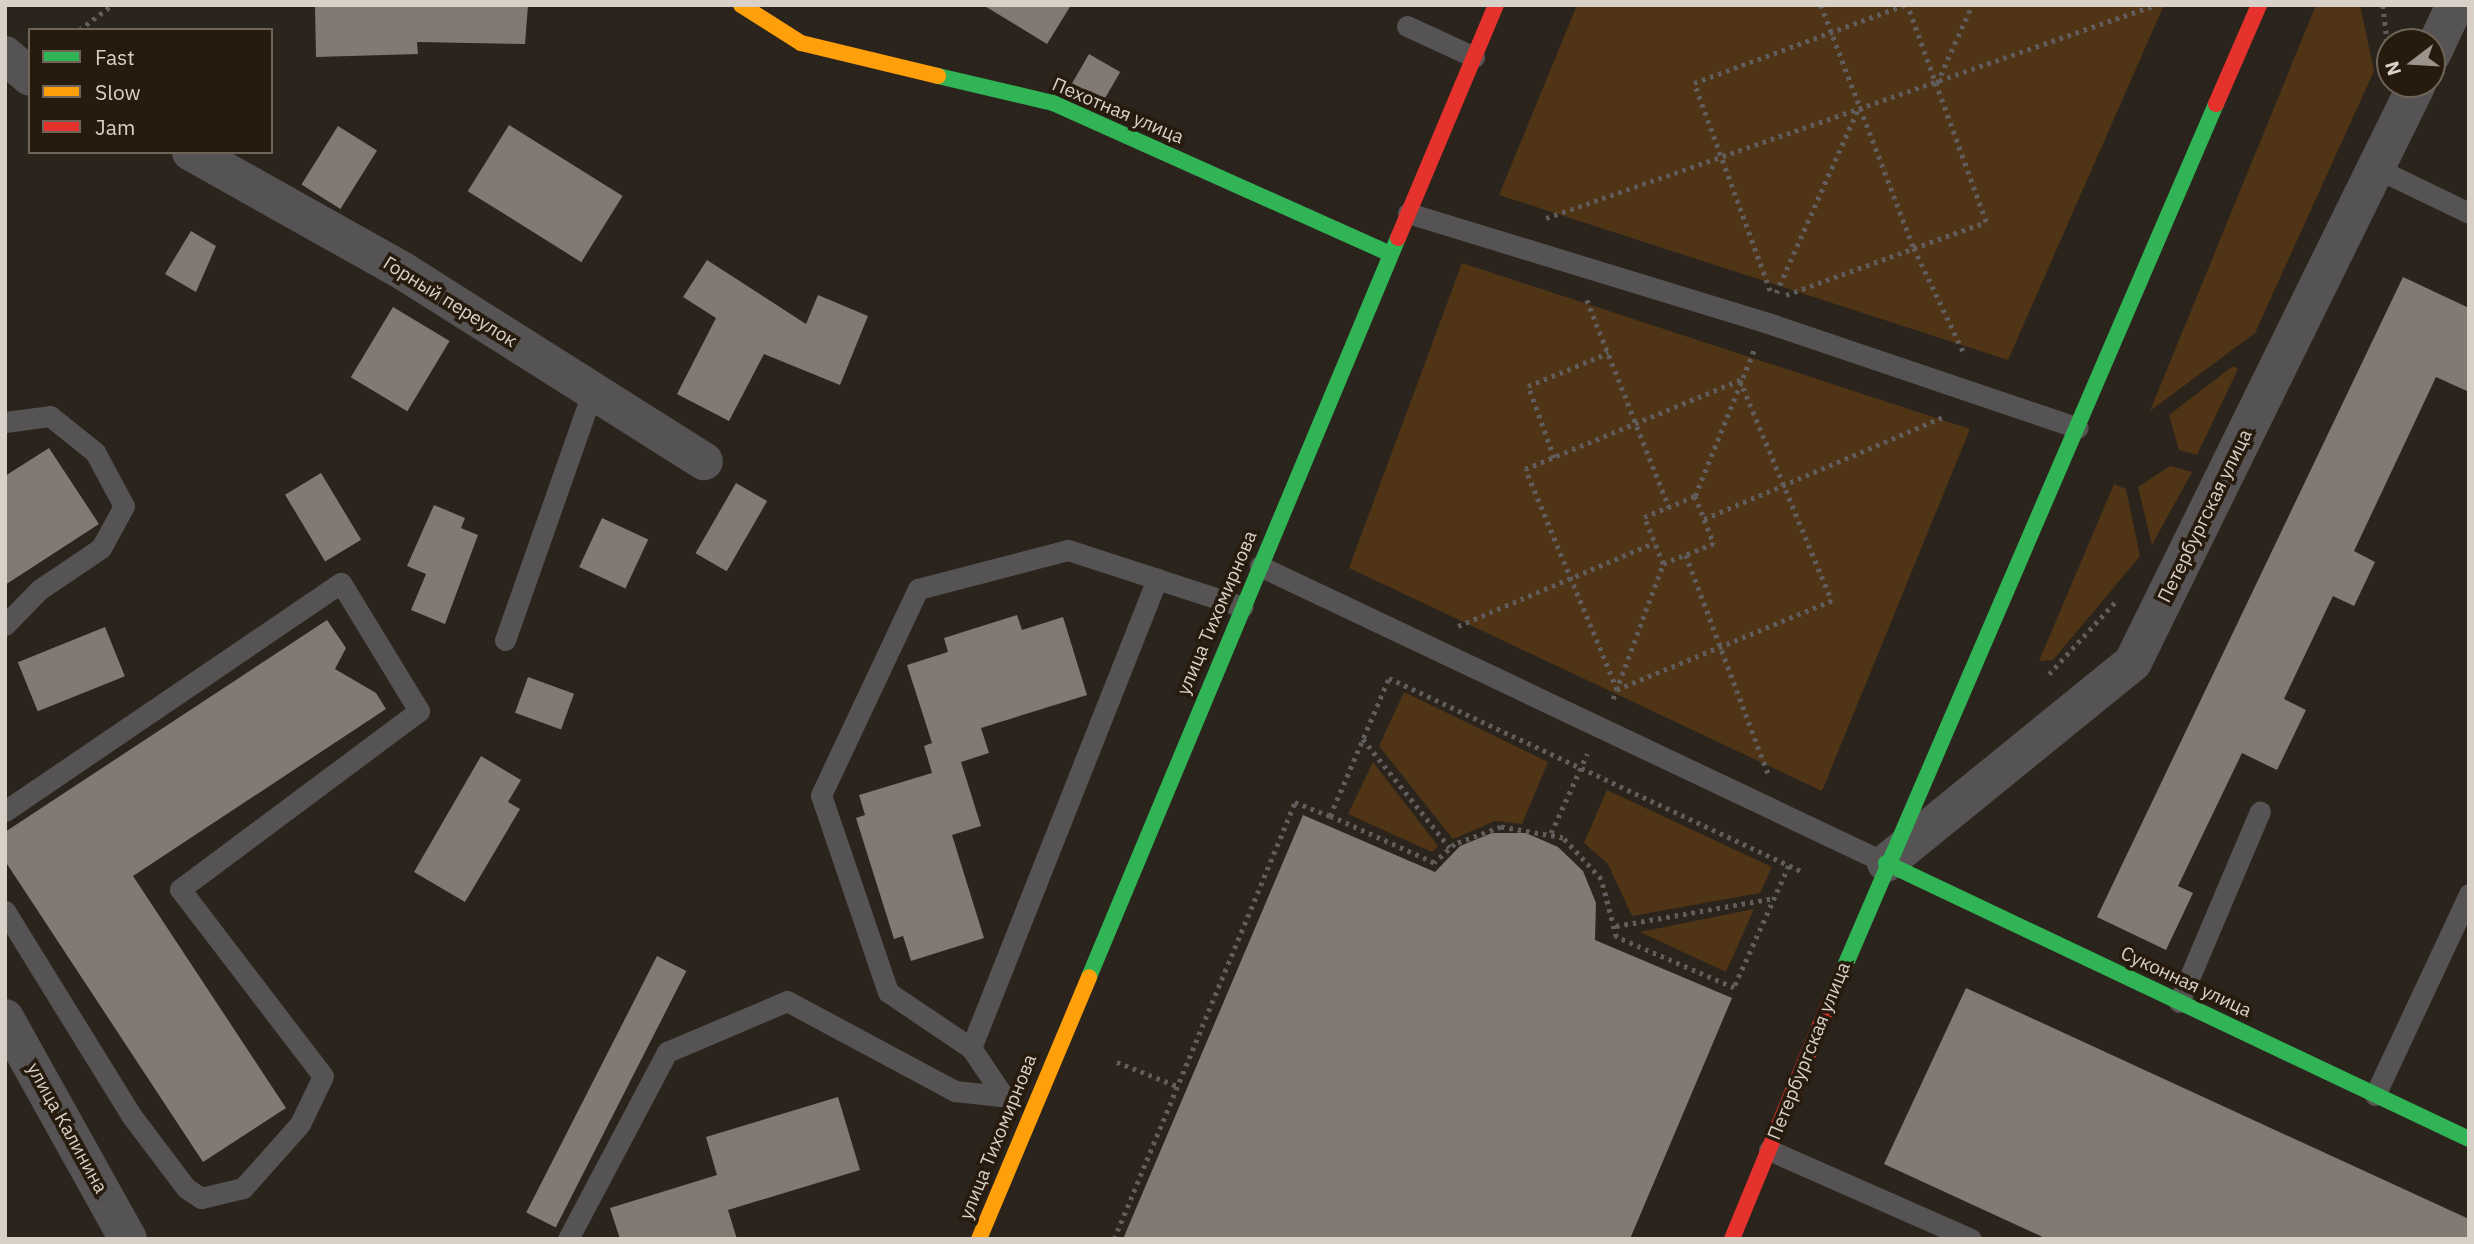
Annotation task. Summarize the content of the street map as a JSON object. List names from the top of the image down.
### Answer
{
  "streets": {
    "street": [
      "Пехотная улица",
      "Горный переулок",
      "Петербургская улица",
      "улица Тихомирнова",
      "Суконная улица",
      "улица Калинина"
    ]
  },
  "crossings": [
    ["Пехотная улица", "улица Тихомирнова"],
    ["Петербургская улица", "Суконная улица"]
  ],
  "legend": ["Fast", "Slow", "Jam"],
  "north": "left"
}
